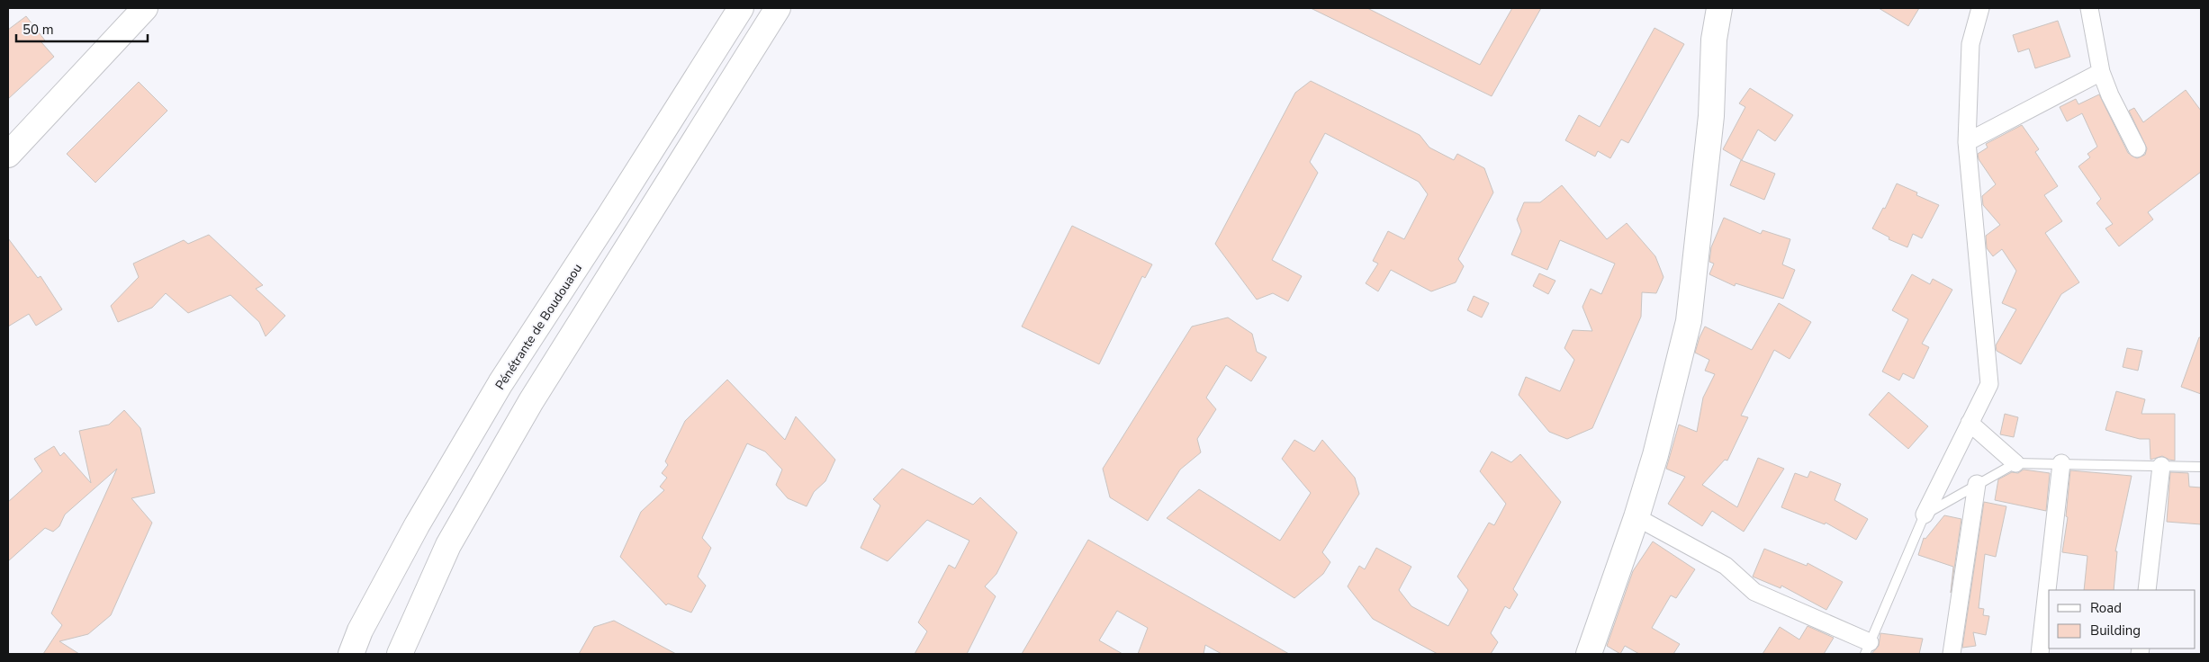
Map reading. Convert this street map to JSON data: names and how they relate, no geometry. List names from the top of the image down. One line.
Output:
{"streets":{"main road":["Pénétrante de Boudouaou"]},"legend":["Road","Building"],"scale_bar":"50 m"}
